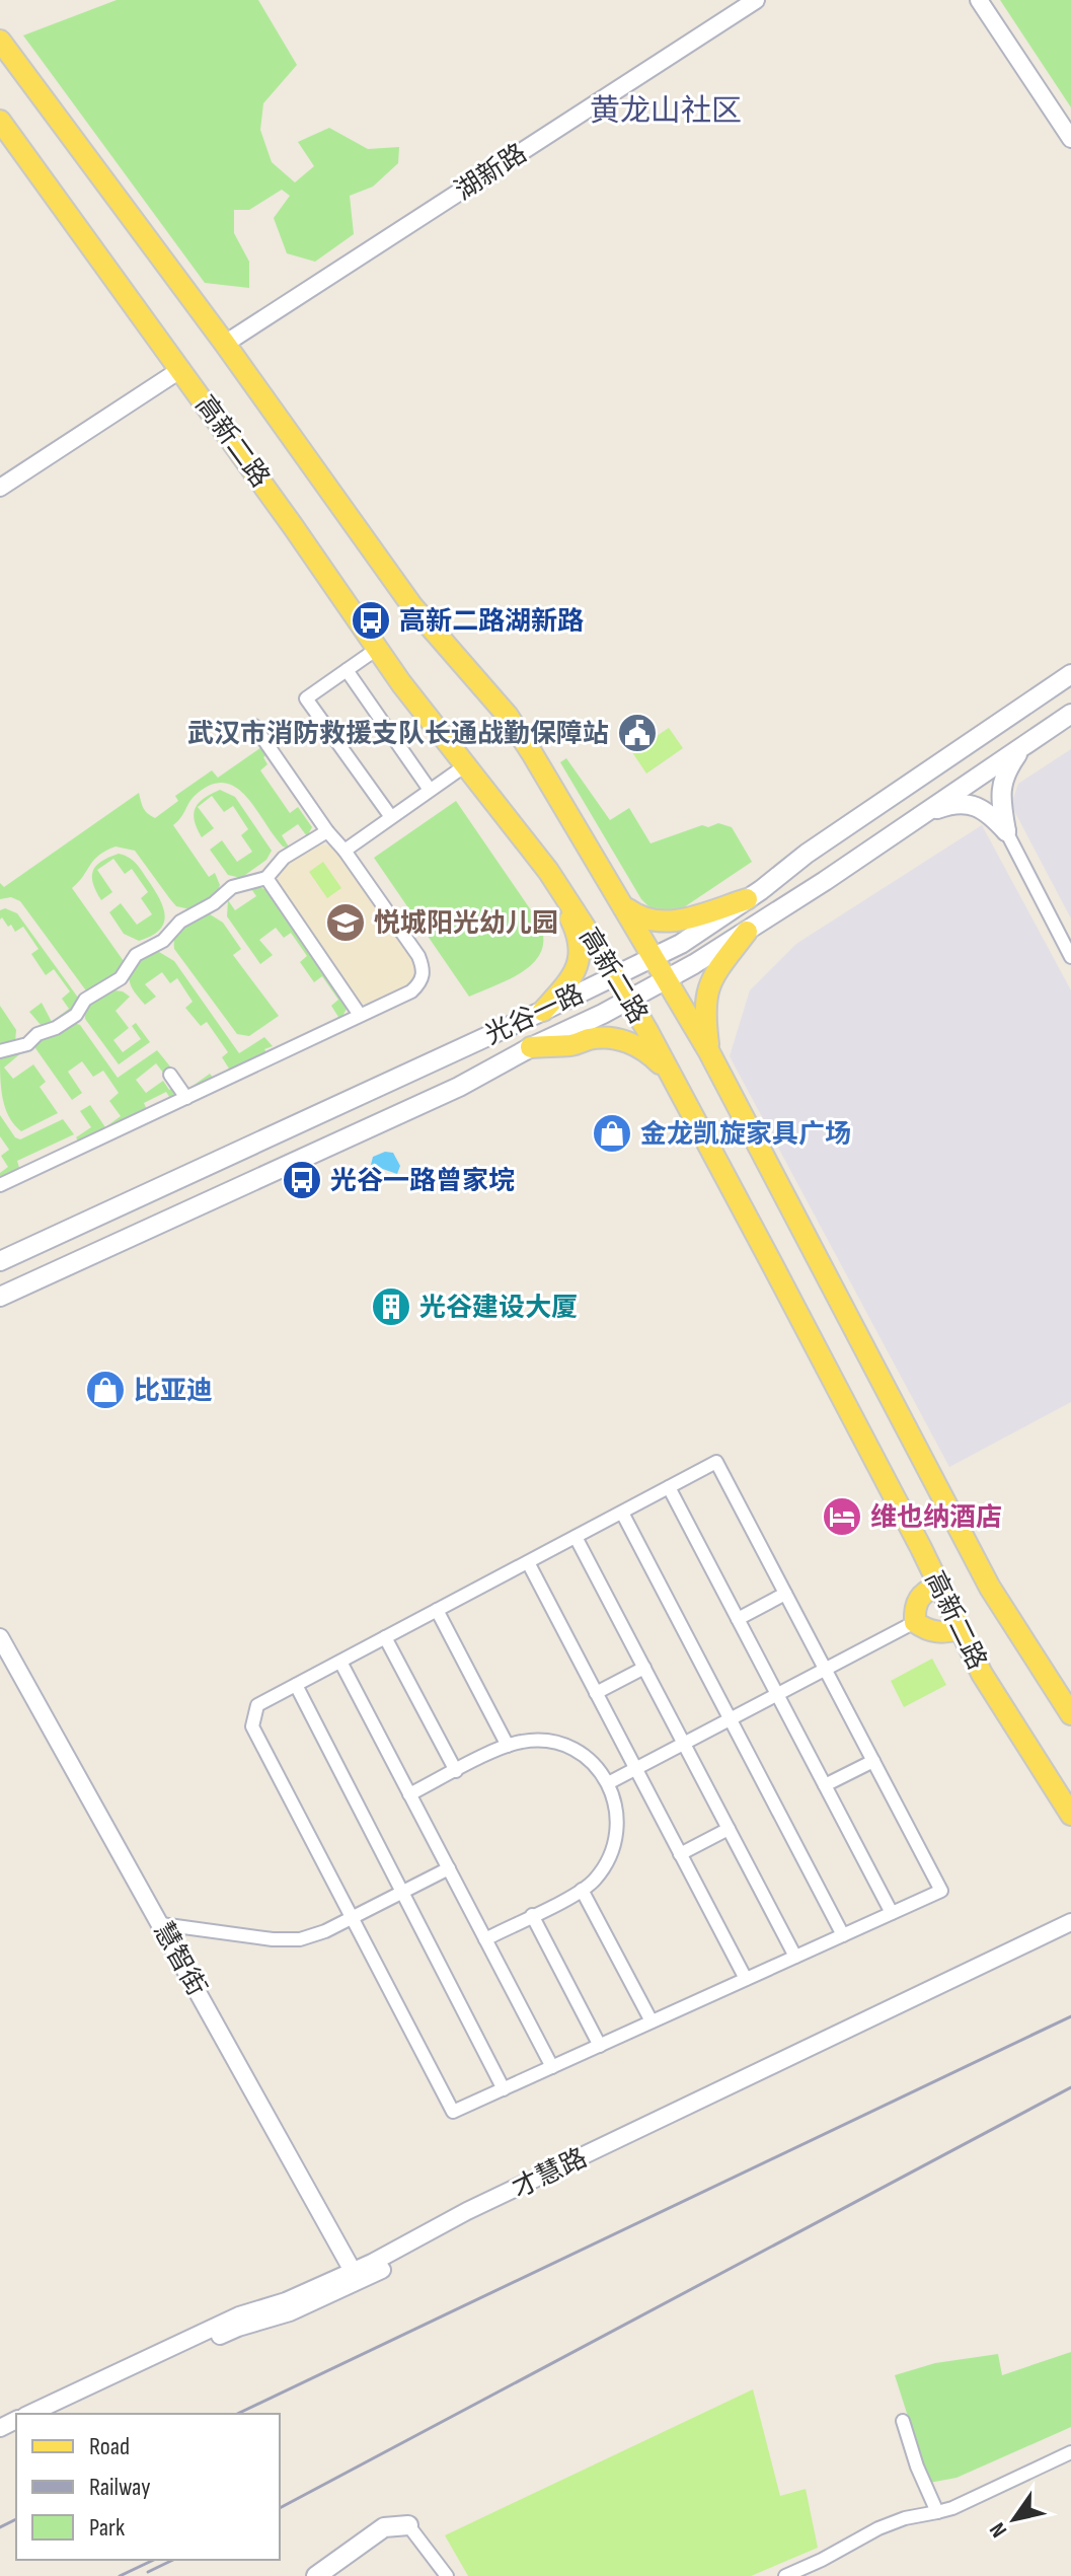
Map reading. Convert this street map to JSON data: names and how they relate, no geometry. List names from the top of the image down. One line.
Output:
{"streets":{"main road":["高新二路","光谷一路"],"street":["湖新路","慧智街","才慧路"]},"crossings":[["湖新路","高新二路"],["高新二路","光谷一路"],["慧智街","才慧路"]],"districts":["黄龙山社区"],"places":{"bus stop":["高新二路湖新路","光谷一路曾家垸"],"public building":["武汉市消防救援支队长通战勤保障站"],"school or university":["悦城阳光幼儿园"],"shop":["金龙凯旋家具广场","比亚迪"],"building":["光谷建设大厦"],"hotel":["维也纳酒店"]},"legend":["Road","Railway","Park"],"north":"bottom left"}
